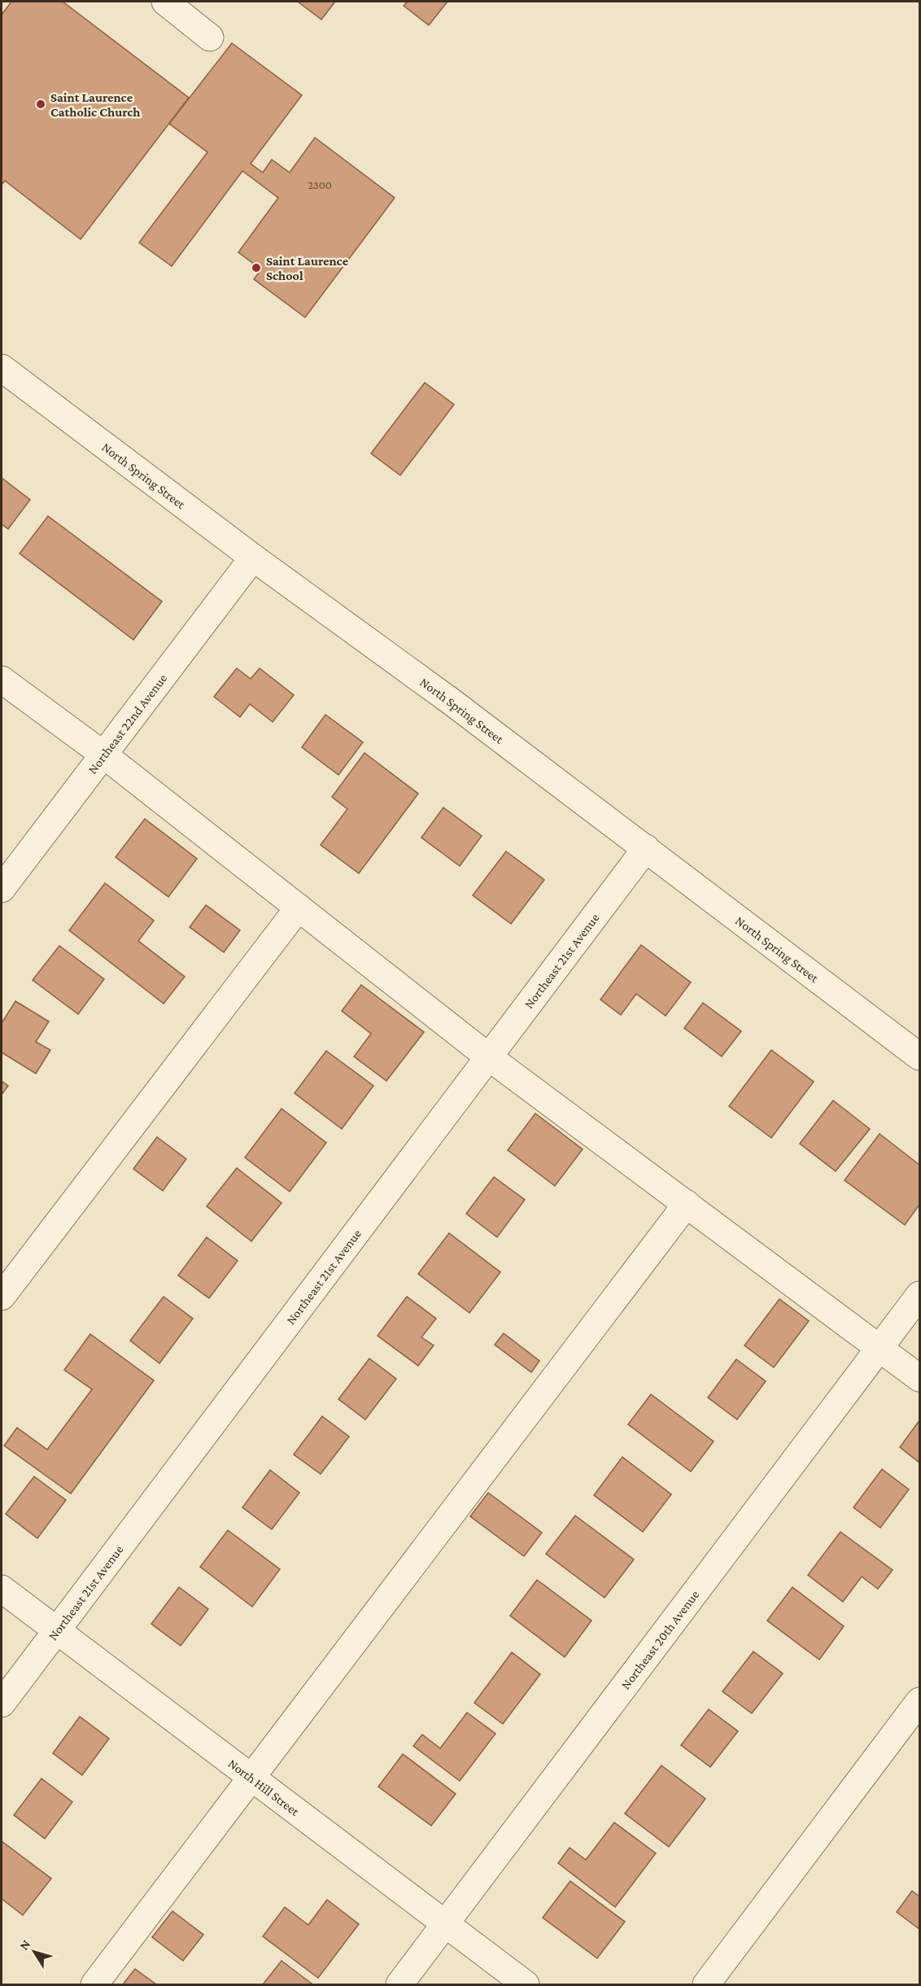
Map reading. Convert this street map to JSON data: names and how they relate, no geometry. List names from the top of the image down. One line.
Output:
{"streets":{"street":["North Spring Street","Northeast 22nd Avenue","Northeast 21st Avenue","Northeast 20th Avenue","North Hill Street"]},"crossings":[["North Spring Street","Northeast 22nd Avenue"],["North Spring Street","Northeast 21st Avenue"],["Northeast 21st Avenue","North Hill Street"],["Northeast 20th Avenue","North Hill Street"]],"places":["Saint Laurence Catholic Church","Saint Laurence School"],"house_numbers":["2300"],"north":"top left"}
